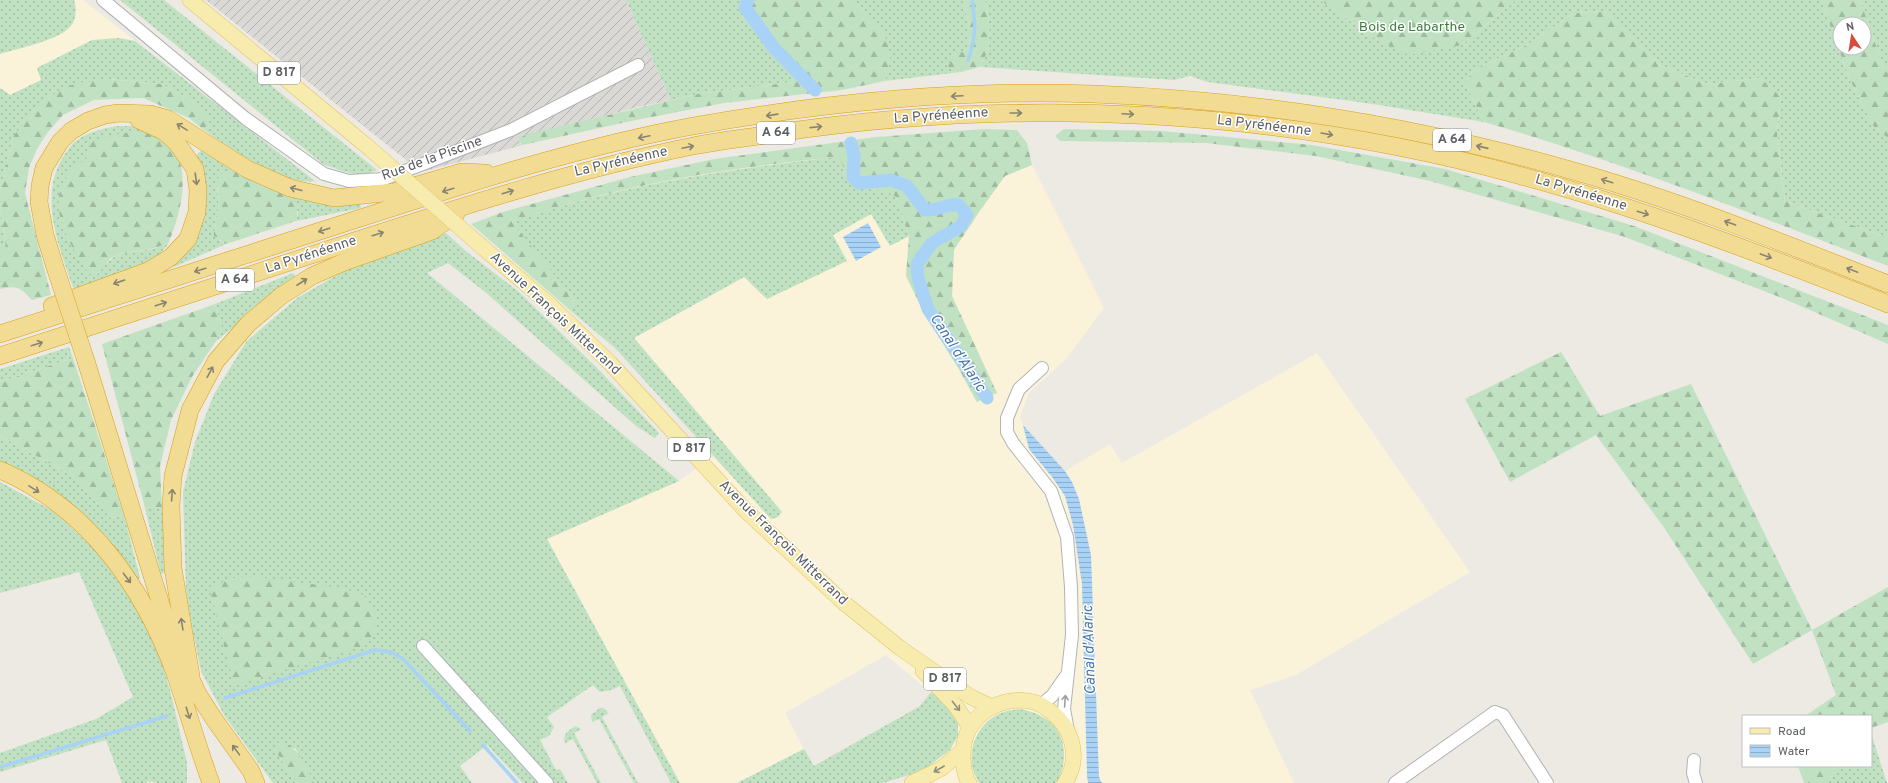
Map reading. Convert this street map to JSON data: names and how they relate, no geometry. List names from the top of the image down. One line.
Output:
{"streets":{"highway":["La Pyrénéenne","A 64"],"main road":["D 817","Avenue François Mitterrand"],"street":["Rue de la Piscine"]},"water":["Canal d'Alaric"],"parks":["Bois de Labarthe"],"legend":["Road","Water"],"north":"top"}
